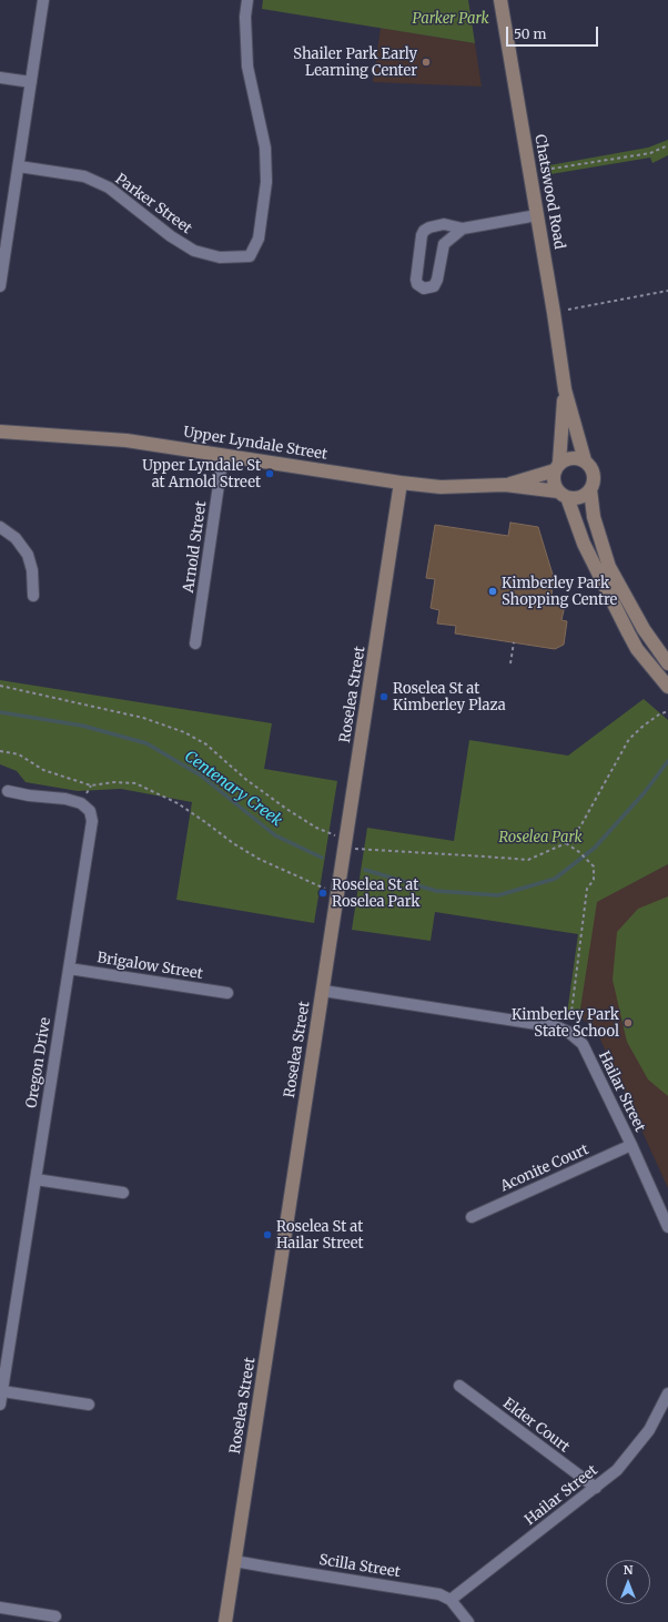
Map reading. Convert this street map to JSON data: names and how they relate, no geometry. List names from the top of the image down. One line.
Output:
{"streets":{"street":["Chatswood Road","Parker Street","Upper Lyndale Street","Arnold Street","Roselea Street","Brigalow Street","Oregon Drive","Hailar Street","Aconite Court","Elder Court","Scilla Street"]},"crossings":[["Chatswood Road","Upper Lyndale Street"],["Upper Lyndale Street","Arnold Street"],["Upper Lyndale Street","Roselea Street"],["Roselea Street","Hailar Street"],["Roselea Street","Scilla Street"],["Brigalow Street","Oregon Drive"],["Hailar Street","Aconite Court"],["Hailar Street","Elder Court"],["Hailar Street","Scilla Street"]],"water":["Centenary Creek"],"parks":["Parker Park","Roselea Park"],"places":["Shailer Park Early Learning Center","Upper Lyndale St at Arnold Street","Kimberley Park Shopping Centre","Roselea St at Kimberley Plaza","Roselea St at Roselea Park","Kimberley Park State School","Roselea St at Hailar Street"],"scale_bar":"50 m","north":"top"}
